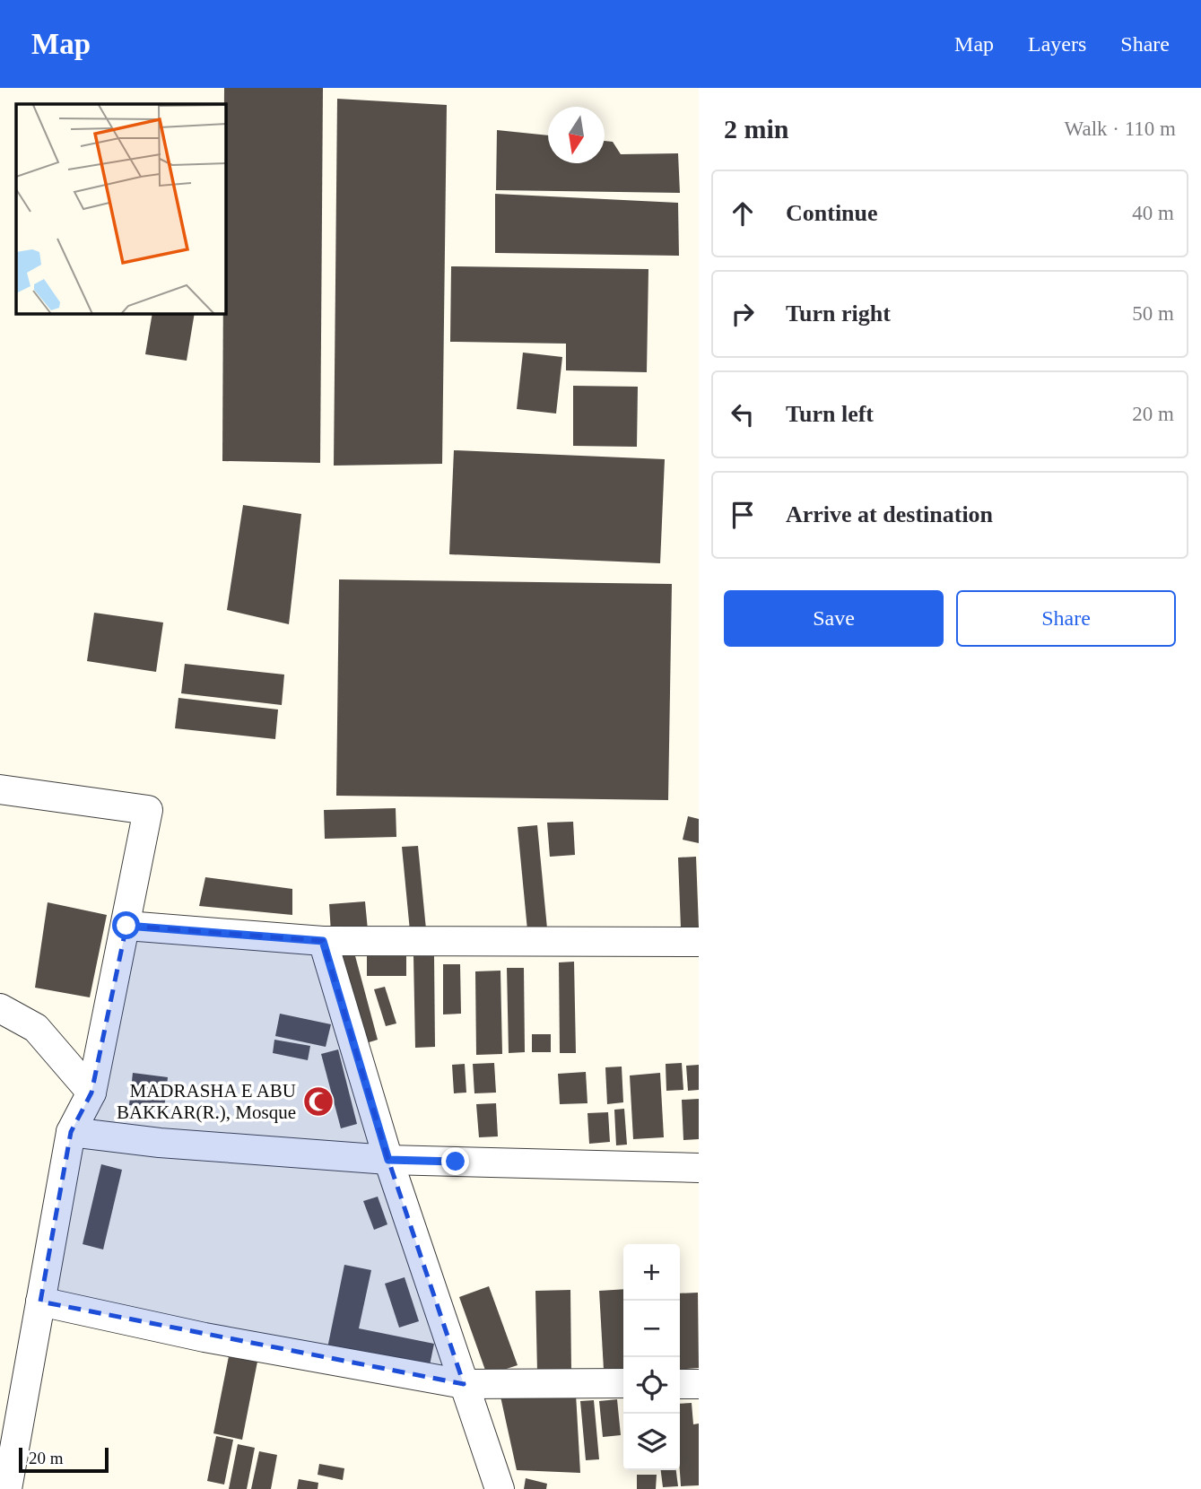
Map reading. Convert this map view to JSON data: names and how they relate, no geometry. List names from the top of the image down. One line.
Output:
{"places":{"mosque":["MADRASHA E ABU BAKKAR(R.), Mosque"]},"scale_bar":"20 m","north":"bottom","page":{"header":"Map","nav":["Map","Layers","Share"],"heading":["2 min","Walk · 110 m"],"list":[["Continue","40 m"],["Turn right","50 m"],["Turn left","20 m"],"Arrive at destination"],"buttons":["Save","Share"],"map_buttons":["+","−"],"scale":"20 m"}}
